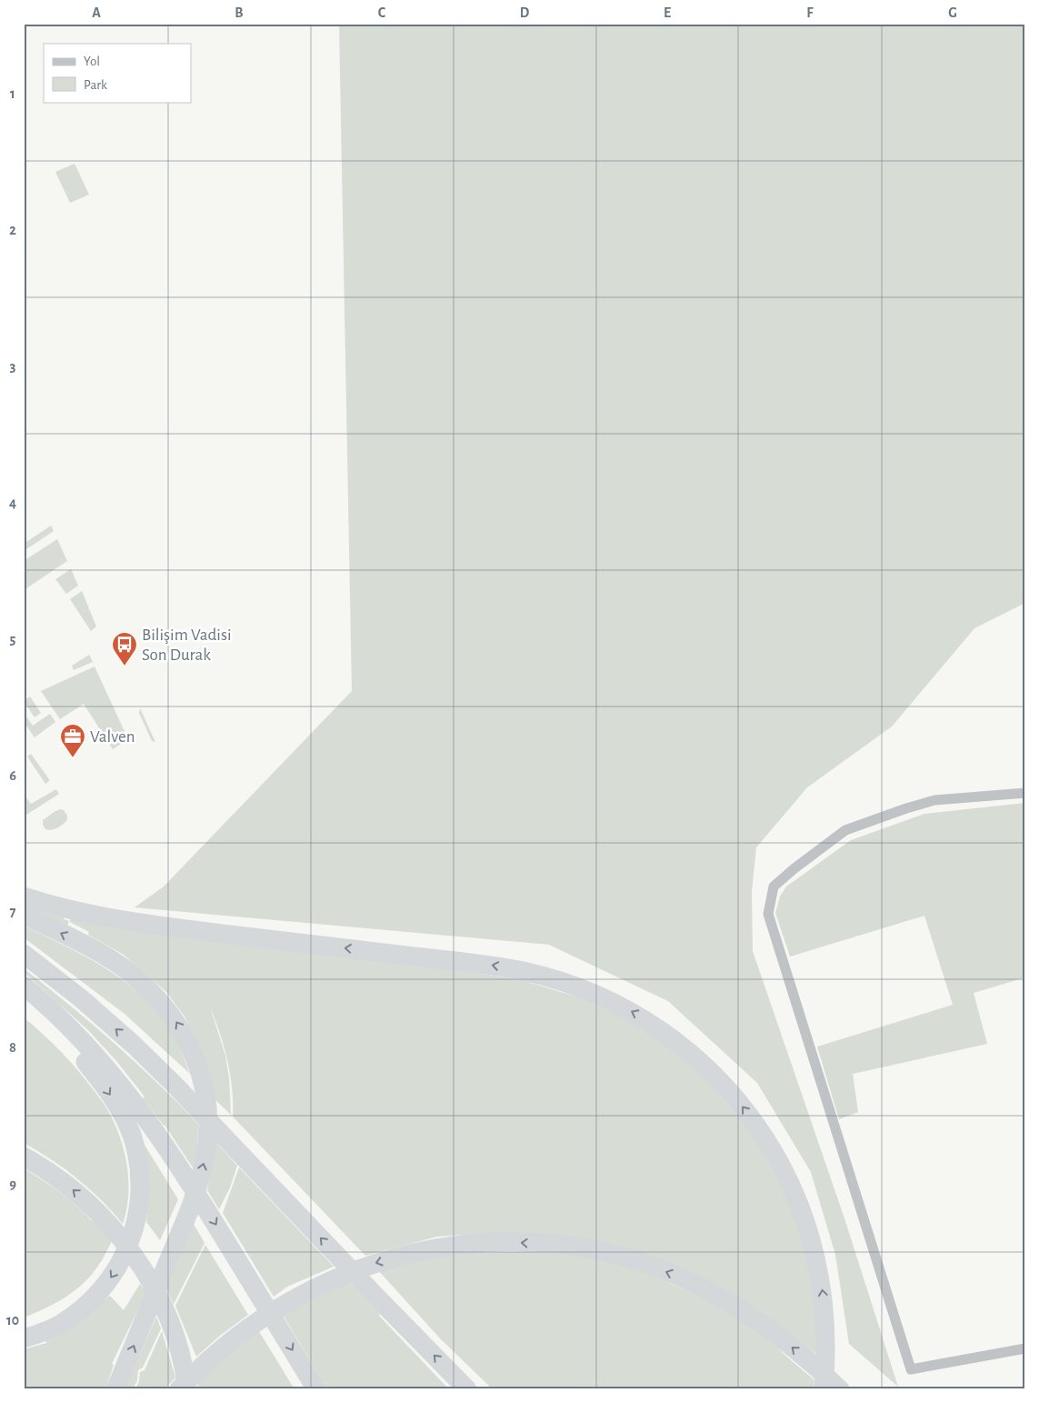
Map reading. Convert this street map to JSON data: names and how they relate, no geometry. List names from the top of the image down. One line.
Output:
{"places":{"bus stop":["Bilişim Vadisi Son Durak"],"office":["Valven"]},"legend":["Yol","Park"],"grid":{"columns":["A","B","C","D","E","F","G"],"rows":["1","2","3","4","5","6","7","8","9","10"]}}
